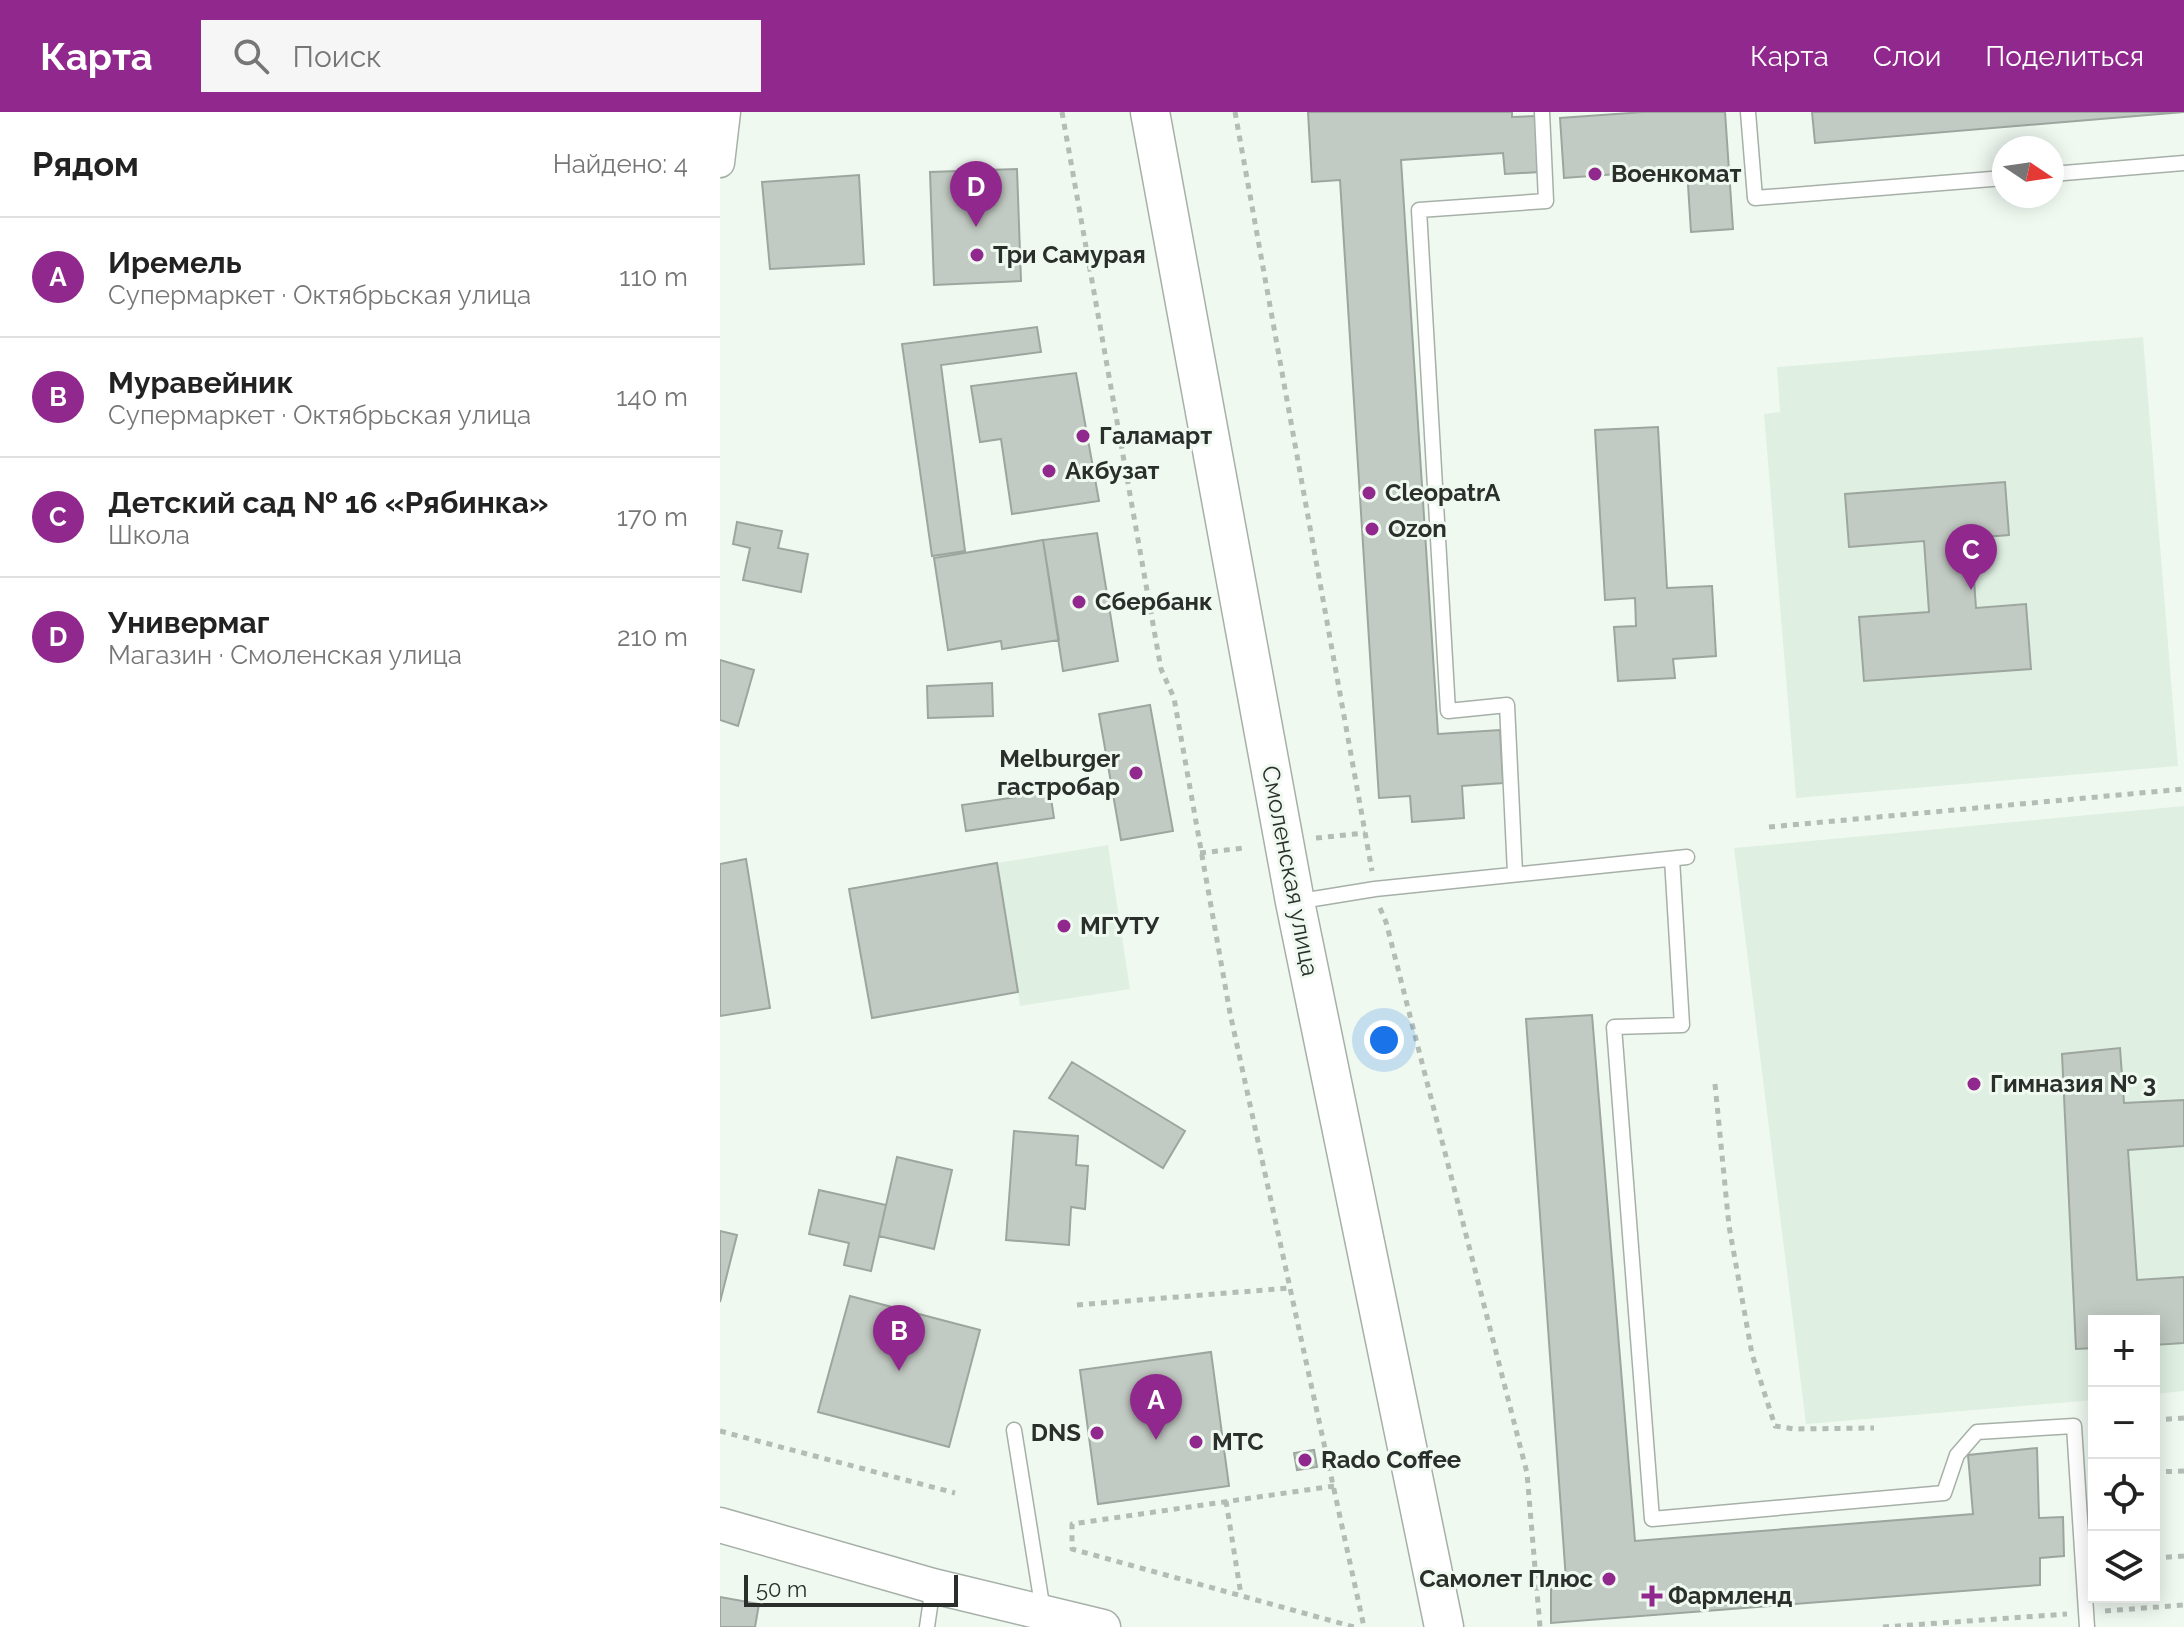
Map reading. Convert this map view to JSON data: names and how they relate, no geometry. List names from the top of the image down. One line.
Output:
{"streets":{"main road":["Смоленская улица"]},"places":{"other":["Военкомат","Три Самурая","Галамарт","Акбузат","CleopatrA","Ozon","Сбербанк","Melburger гастробар","МГУТУ","Гимназия № 3","DNS","МТС","Rado Coffee","Самолет Плюс"],"health":["Фармленд"]},"scale_bar":"50 m","north":"right","page":{"header":"Карта","search":"Поиск","nav":["Карта","Слои","Поделиться"],"heading":["Рядом","Найдено: 4"],"pins":["D","C","B","A"],"list":[{"mark":"A","name":"Иремель","note":"Супермаркет · Октябрьская улица","value":"110 m"},{"mark":"B","name":"Муравейник","note":"Супермаркет · Октябрьская улица","value":"140 m"},{"mark":"C","name":"Детский сад № 16 «Рябинка»","note":"Школа","value":"170 m"},{"mark":"D","name":"Универмаг","note":"Магазин · Смоленская улица","value":"210 m"}],"map_buttons":["+","−"],"scale":"50 m"}}
